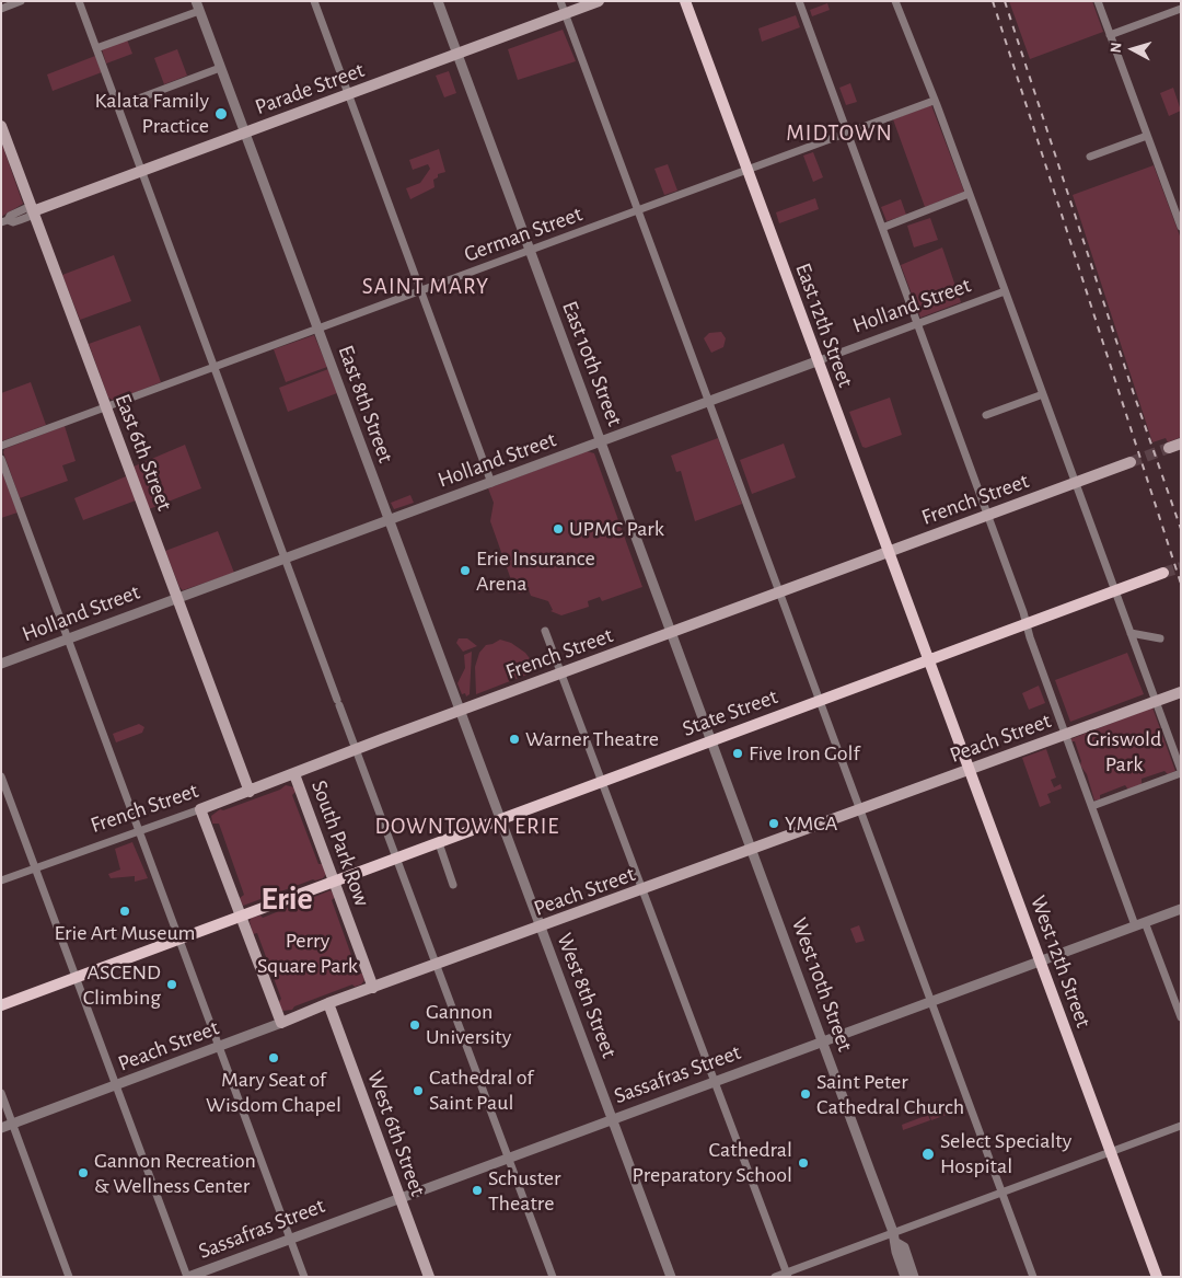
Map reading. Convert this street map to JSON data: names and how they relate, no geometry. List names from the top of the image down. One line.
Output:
{"streets":{"main road":["Parade Street","East 12th Street","East 6th Street","French Street","State Street","Peach Street","South Park Row","West 12th Street","West 6th Street"],"street":["German Street","Holland Street","East 10th Street","East 8th Street","West 10th Street","West 8th Street","Sassafras Street"]},"crossings":[["Parade Street","East 10th Street"],["Parade Street","East 8th Street"],["Parade Street","East 6th Street"],["German Street","East 12th Street"],["German Street","East 10th Street"],["German Street","East 8th Street"],["German Street","East 6th Street"],["Holland Street","East 12th Street"],["Holland Street","East 10th Street"],["Holland Street","East 8th Street"],["Holland Street","East 6th Street"],["East 12th Street","French Street"],["East 12th Street","State Street"],["East 12th Street","West 12th Street"],["East 10th Street","French Street"],["East 10th Street","State Street"],["East 10th Street","West 10th Street"],["East 8th Street","French Street"],["East 8th Street","State Street"],["East 8th Street","West 8th Street"],["East 6th Street","French Street"],["French Street","South Park Row"],["State Street","South Park Row"],["State Street","West 12th Street"],["State Street","West 10th Street"],["State Street","West 8th Street"],["Peach Street","South Park Row"],["Peach Street","West 12th Street"],["Peach Street","West 10th Street"],["Peach Street","West 8th Street"],["Peach Street","West 6th Street"],["West 12th Street","Sassafras Street"],["West 10th Street","Sassafras Street"],["West 8th Street","Sassafras Street"],["Sassafras Street","West 6th Street"]],"districts":["MIDTOWN","SAINT MARY","DOWNTOWN ERIE","Erie"],"parks":["Griswold Park","Perry Square Park"],"places":["Kalata Family Practice","UPMC Park","Erie Insurance Arena","Warner Theatre","Five Iron Golf","YMCA","Erie Art Museum","ASCEND Climbing","Gannon University","Mary Seat of Wisdom Chapel","Cathedral of Saint Paul","Saint Peter Cathedral Church","Select Specialty Hospital","Cathedral Preparatory School","Gannon Recreation & Wellness Center","Schuster Theatre"],"north":"left"}
